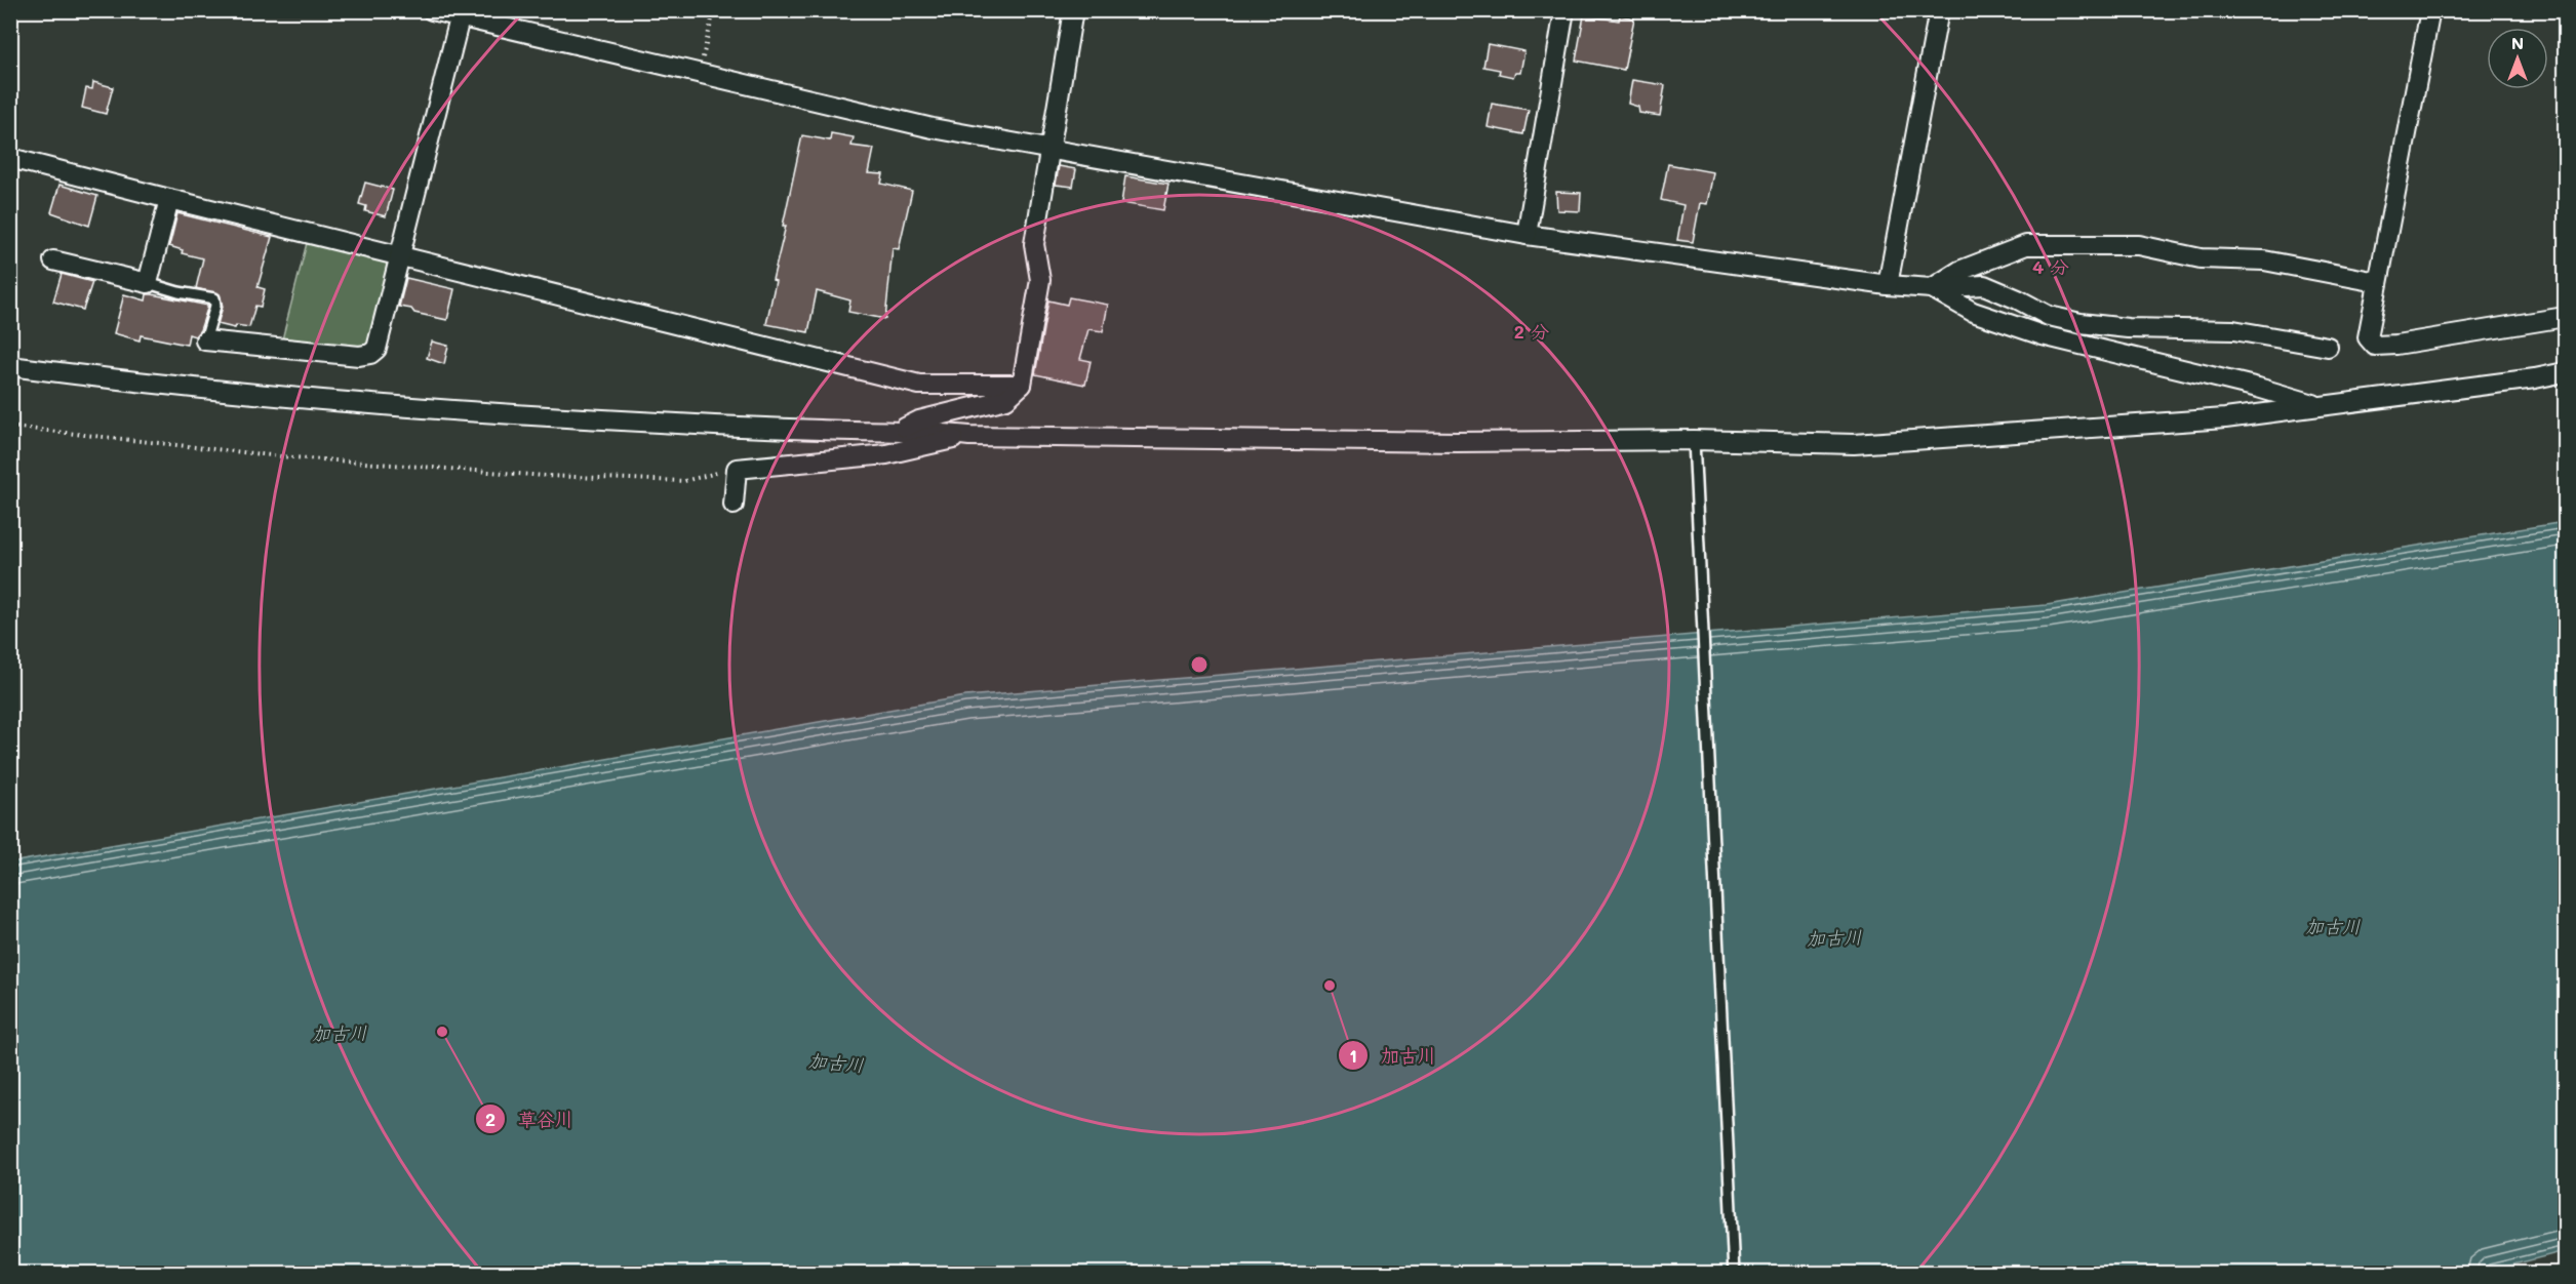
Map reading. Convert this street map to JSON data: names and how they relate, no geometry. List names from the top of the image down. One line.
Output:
{"water":["加古川"],"places":["加古川","草谷川"],"north":"top","rings":["4 分","2 分"]}
